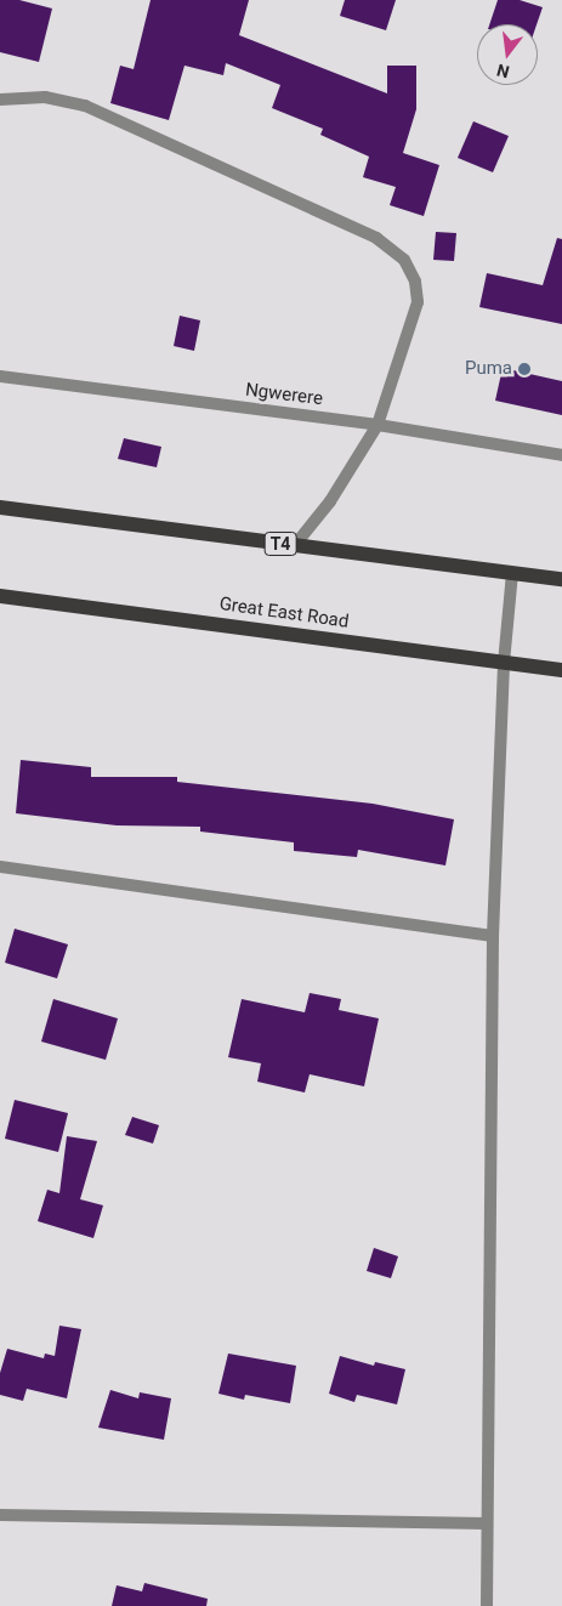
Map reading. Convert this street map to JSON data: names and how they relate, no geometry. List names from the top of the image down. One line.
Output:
{"streets":{"main road":["T4","Great East Road"],"street":["Ngwerere"]},"places":["Puma"],"north":"bottom"}
